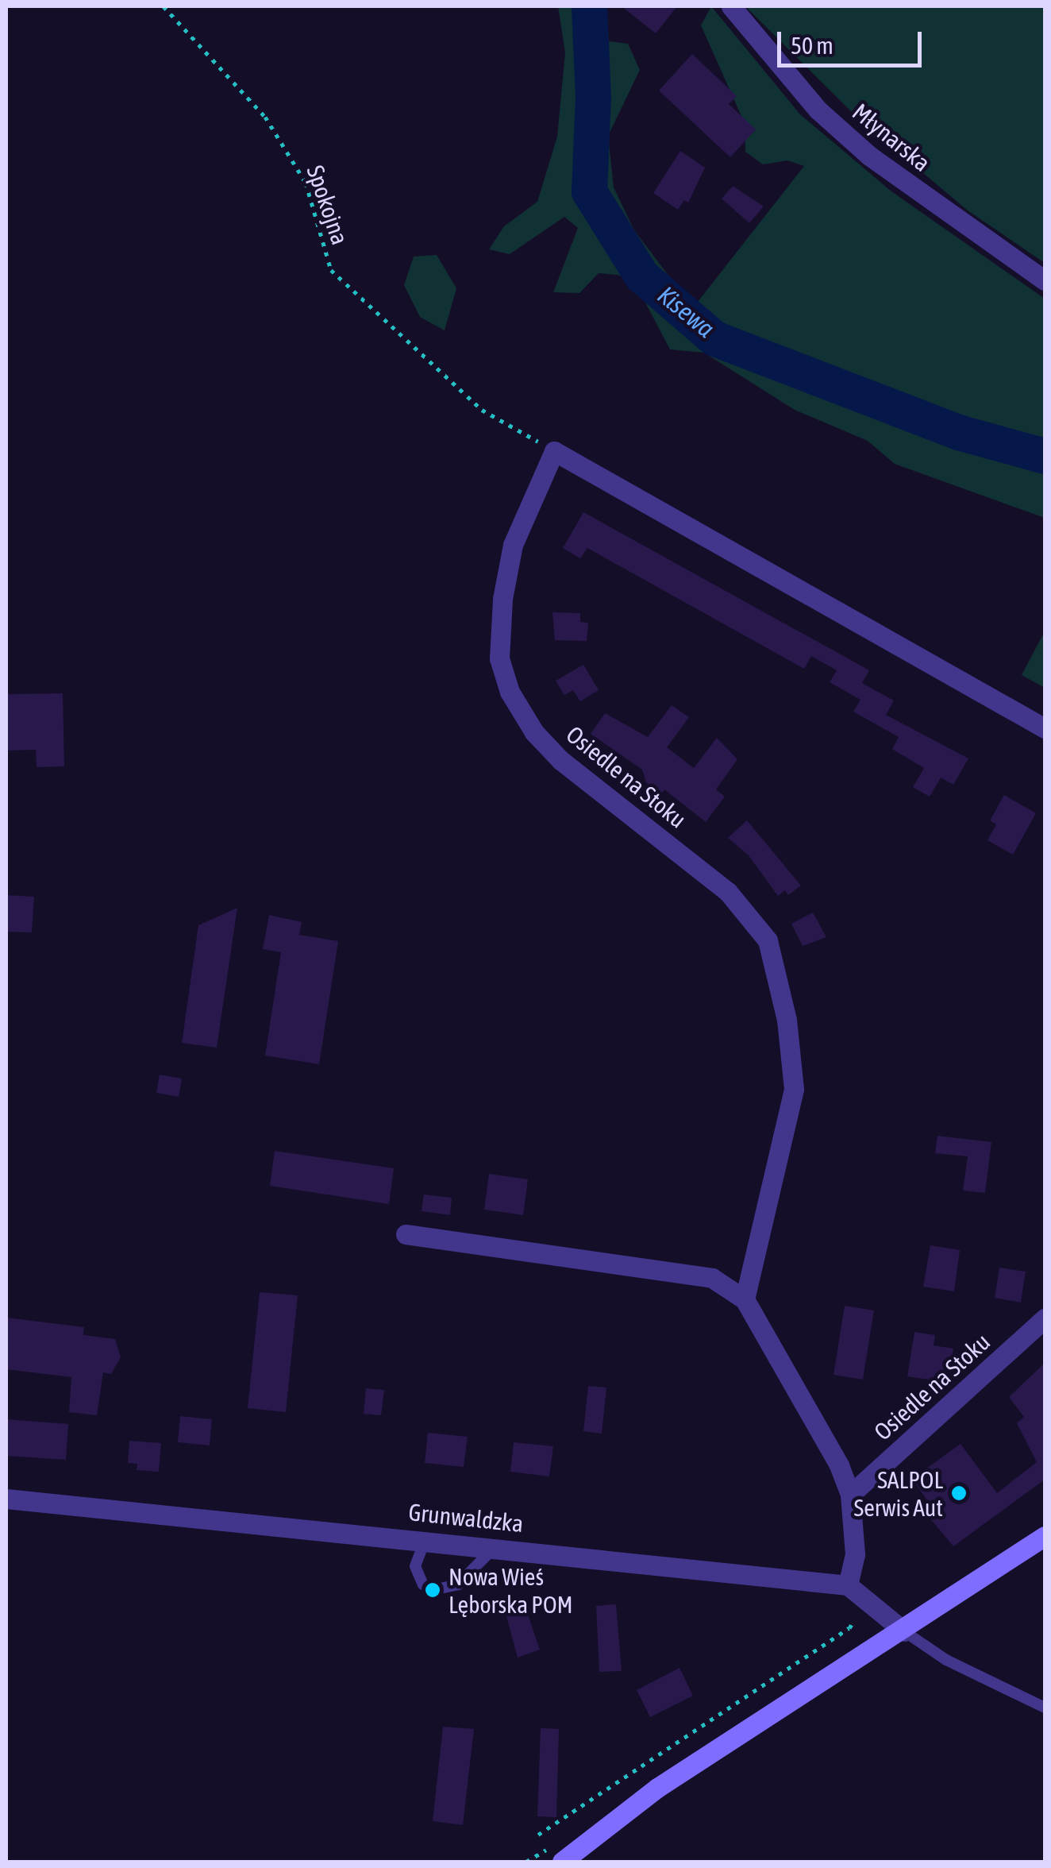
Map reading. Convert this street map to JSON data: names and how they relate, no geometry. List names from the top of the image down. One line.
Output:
{"streets":{"street":["Młynarska","Osiedle na Stoku","Grunwaldzka"],"path":["Spokojna"]},"crossings":[["Spokojna","Osiedle na Stoku"]],"water":["Kisewa"],"places":["SALPOL Serwis Aut","Nowa Wieś Lęborska POM"],"scale_bar":"50 m"}
